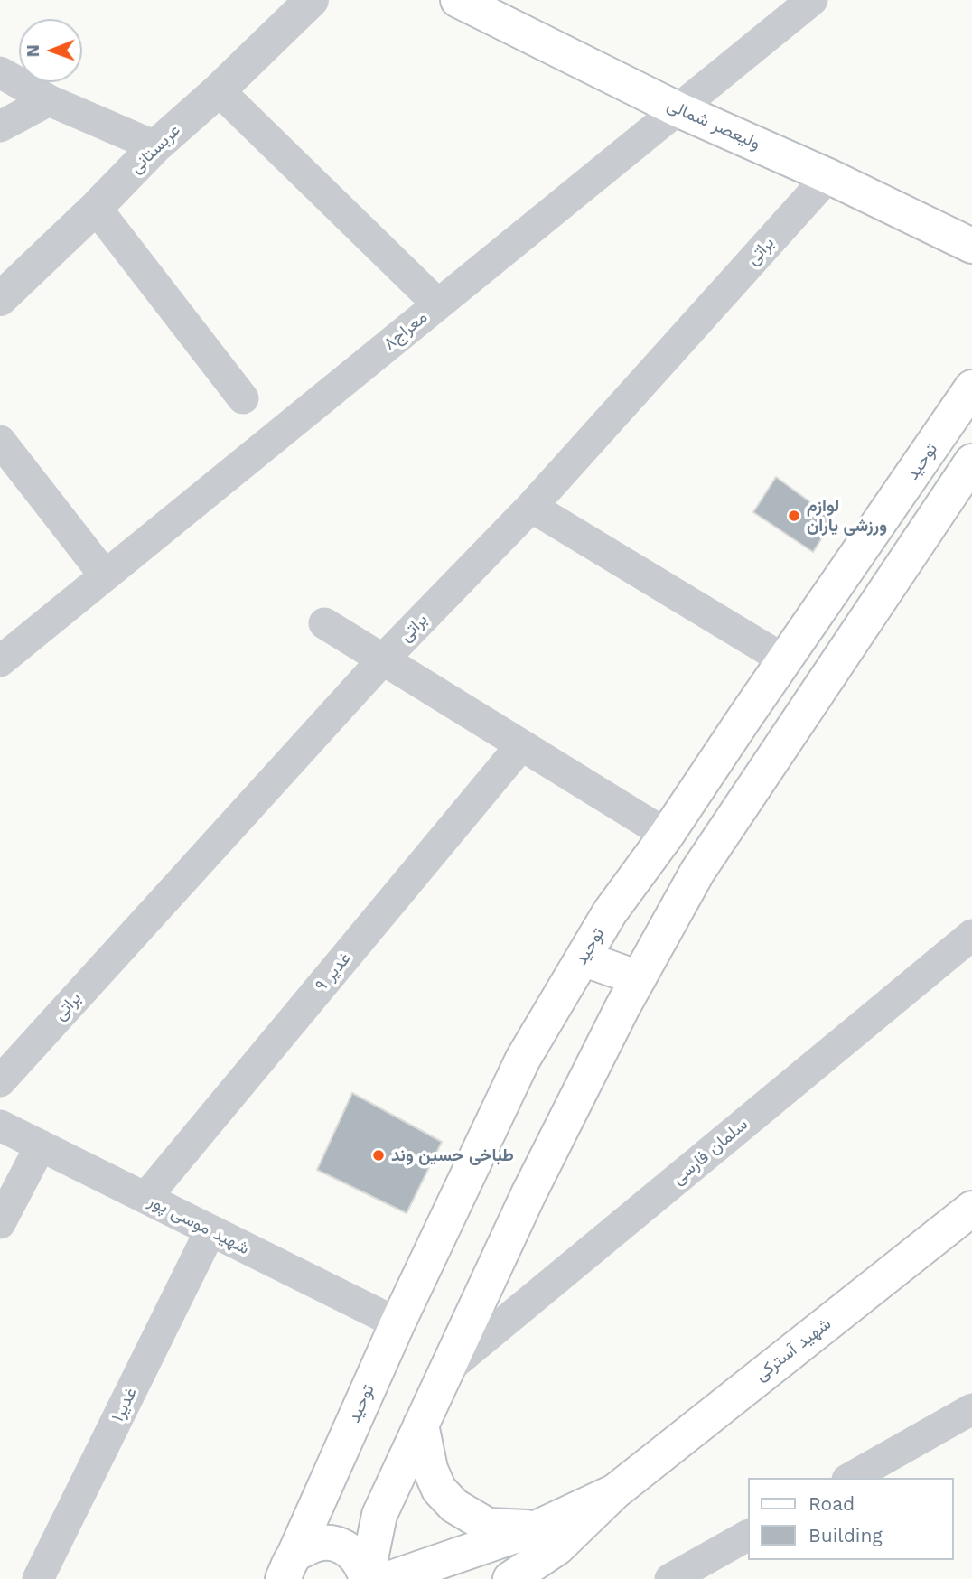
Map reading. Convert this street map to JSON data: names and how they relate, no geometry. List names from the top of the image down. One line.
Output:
{"streets":{"main road":["ولیعصر شمالی","توحید","شهید آسترکی"],"street":["عربستانی","براتی","معراج۸","غدیر ۹","سلمان فارسی","شهید موسی پور","غدیر۱"]},"crossings":[["ولیعصر شمالی","براتی"],["ولیعصر شمالی","معراج۸"],["توحید","شهید موسی پور"],["غدیر ۹","شهید موسی پور"],["شهید موسی پور","غدیر۱"]],"places":["لوازم ورزشی یاران","طباخی حسین وند"],"legend":["Road","Building"],"north":"left"}
